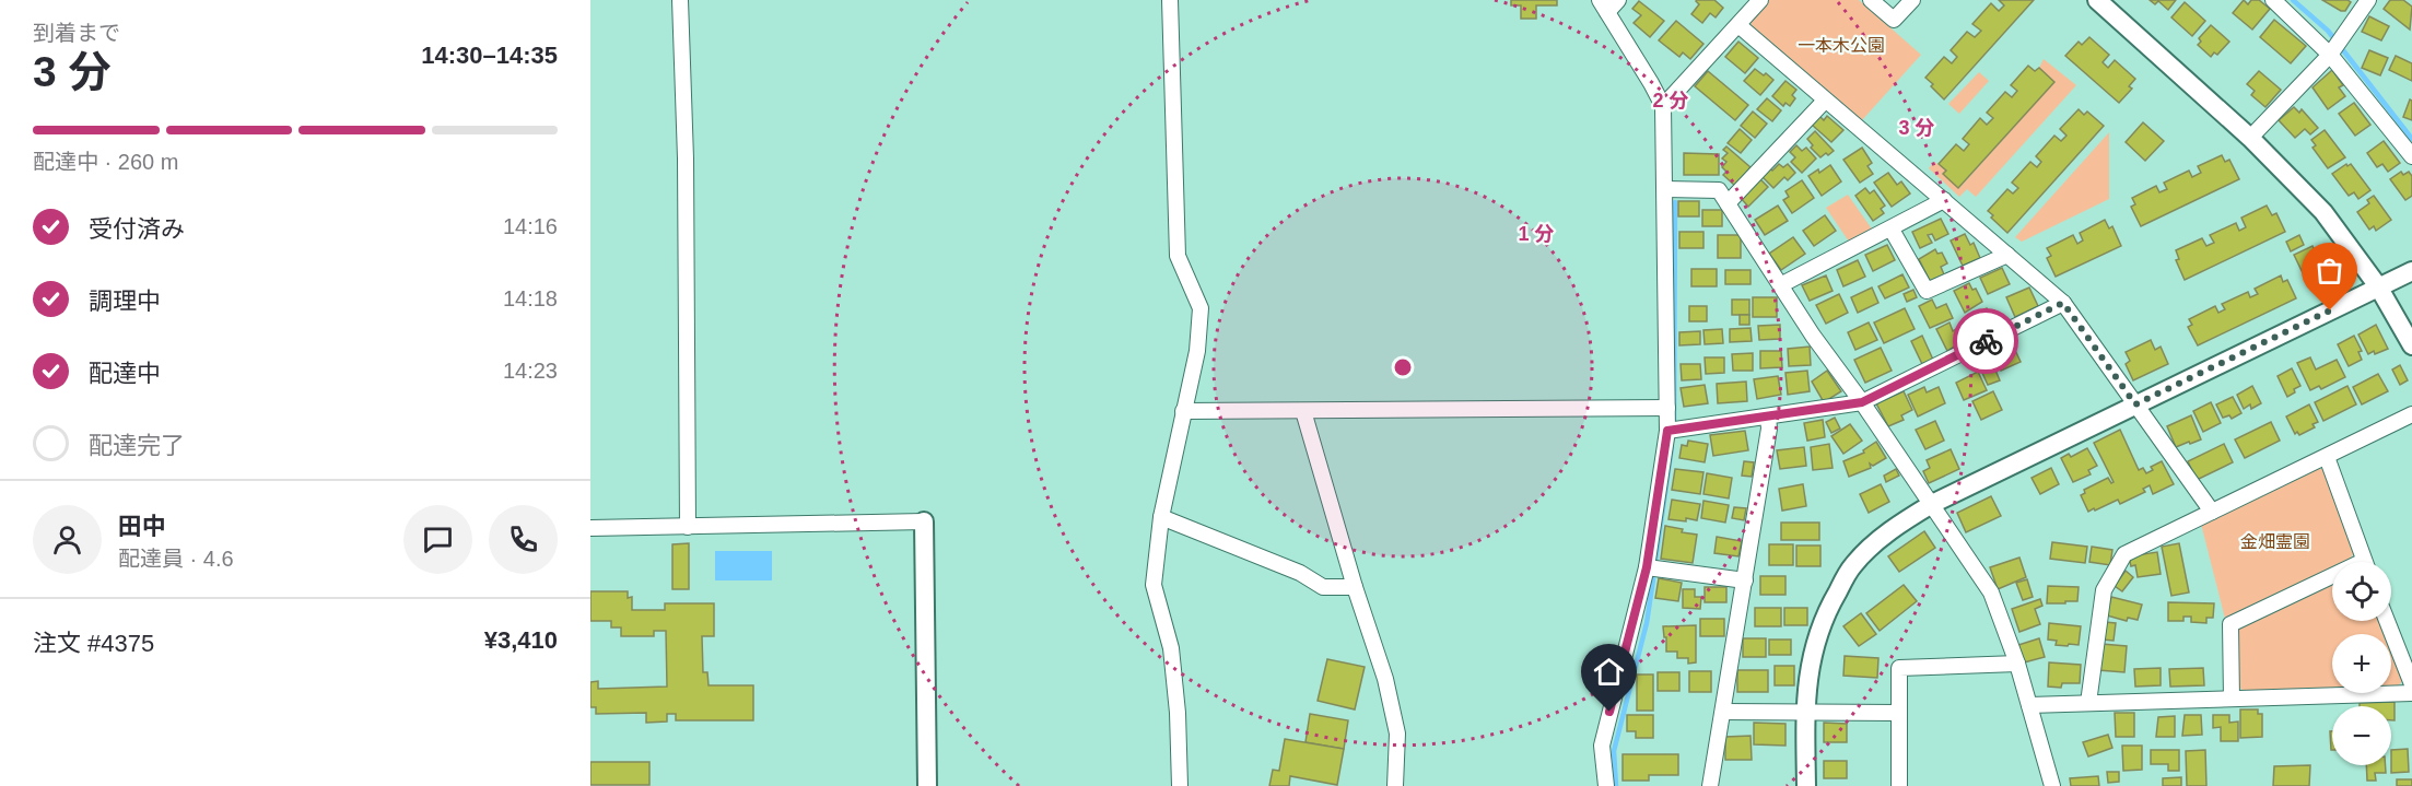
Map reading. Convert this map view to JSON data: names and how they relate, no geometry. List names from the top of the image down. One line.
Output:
{"parks":["一本木公園","金畑霊園"],"page":{"heading":["3 分","到着まで","14:30–14:35"],"panel":["田中","配達員 · 4.6","注文 #4375","¥3,410"],"bar":"配達中 · 260 m","list":[["受付済み","14:16"],["調理中","14:18"],["配達中","14:23"],"配達完了"],"map_buttons":["+","−"]},"rings":["2 分","3 分","1 分"]}
